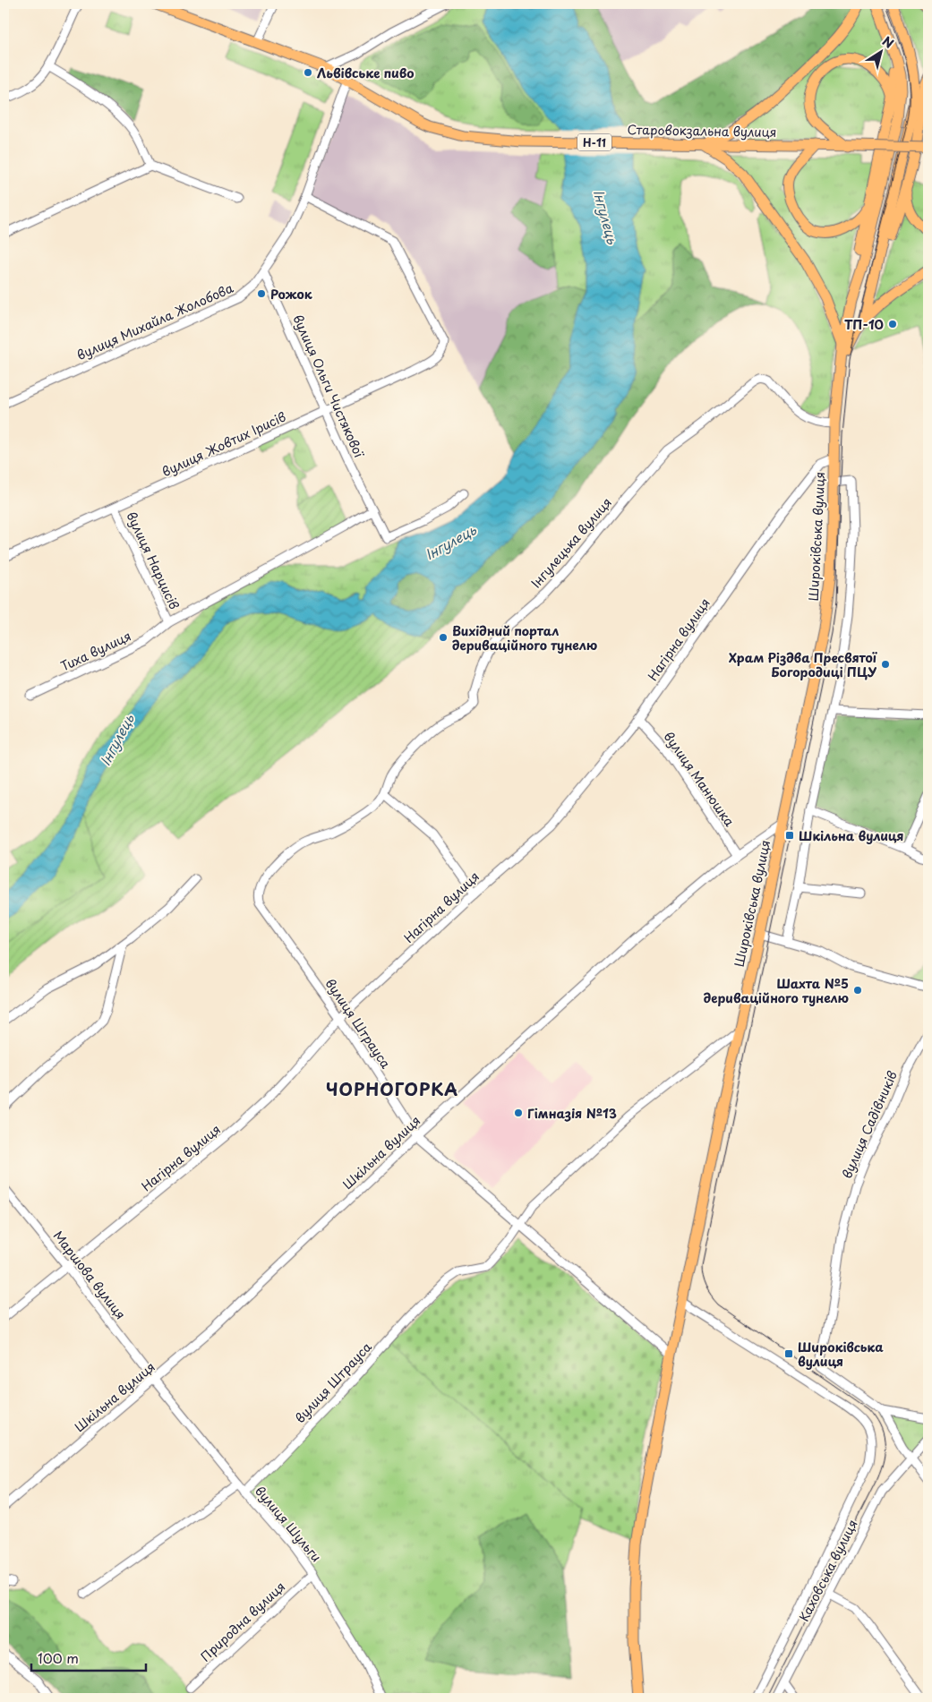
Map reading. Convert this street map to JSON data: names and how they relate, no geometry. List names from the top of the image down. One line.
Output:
{"streets":{"main road":["Старовокзальна вулиця","Н-11","Широківська вулиця"],"street":["вулиця Михайла Жолобова","вулиця Ольги Чистякової","вулиця Жовтих Ірисів","Інгулецька вулиця","вулиця Нарцисів","Нагірна вулиця","Тиха вулиця","вулиця Манюшка","вулиця Штрауса","вулиця Садівників","Шкільна вулиця","Маршова вулиця","вулиця Шульги","Каховська вулиця","Природна вулиця"]},"crossings":[["Старовокзальна вулиця","вулиця Михайла Жолобова"],["вулиця Михайла Жолобова","вулиця Ольги Чистякової"],["вулиця Михайла Жолобова","вулиця Жовтих Ірисів"],["вулиця Ольги Чистякової","вулиця Жовтих Ірисів"],["вулиця Жовтих Ірисів","вулиця Нарцисів"],["Широківська вулиця","Інгулецька вулиця"],["Широківська вулиця","Нагірна вулиця"],["Широківська вулиця","вулиця Штрауса"],["Широківська вулиця","Шкільна вулиця"],["Інгулецька вулиця","вулиця Штрауса"],["вулиця Нарцисів","Тиха вулиця"],["Нагірна вулиця","вулиця Манюшка"],["Нагірна вулиця","вулиця Штрауса"],["Нагірна вулиця","Маршова вулиця"],["вулиця Манюшка","Шкільна вулиця"],["вулиця Штрауса","Шкільна вулиця"],["вулиця Штрауса","вулиця Шульги"],["Шкільна вулиця","Маршова вулиця"],["Шкільна вулиця","вулиця Шульги"],["Маршова вулиця","вулиця Шульги"],["вулиця Шульги","Природна вулиця"]],"districts":["ЧОРНОГОРКА"],"water":["Інгулець"],"places":{"other":["Львівське пиво","Рожок","ТП-10","Вихідний портал дериваційного тунелю","Храм Різдва Пресвятої Богородиці ПЦУ","Шахта №5 дериваційного тунелю","Гімназія №13"],"transit":["Шкільна вулиця","Широківська вулиця"]},"scale_bar":"100 m","north":"top right"}
